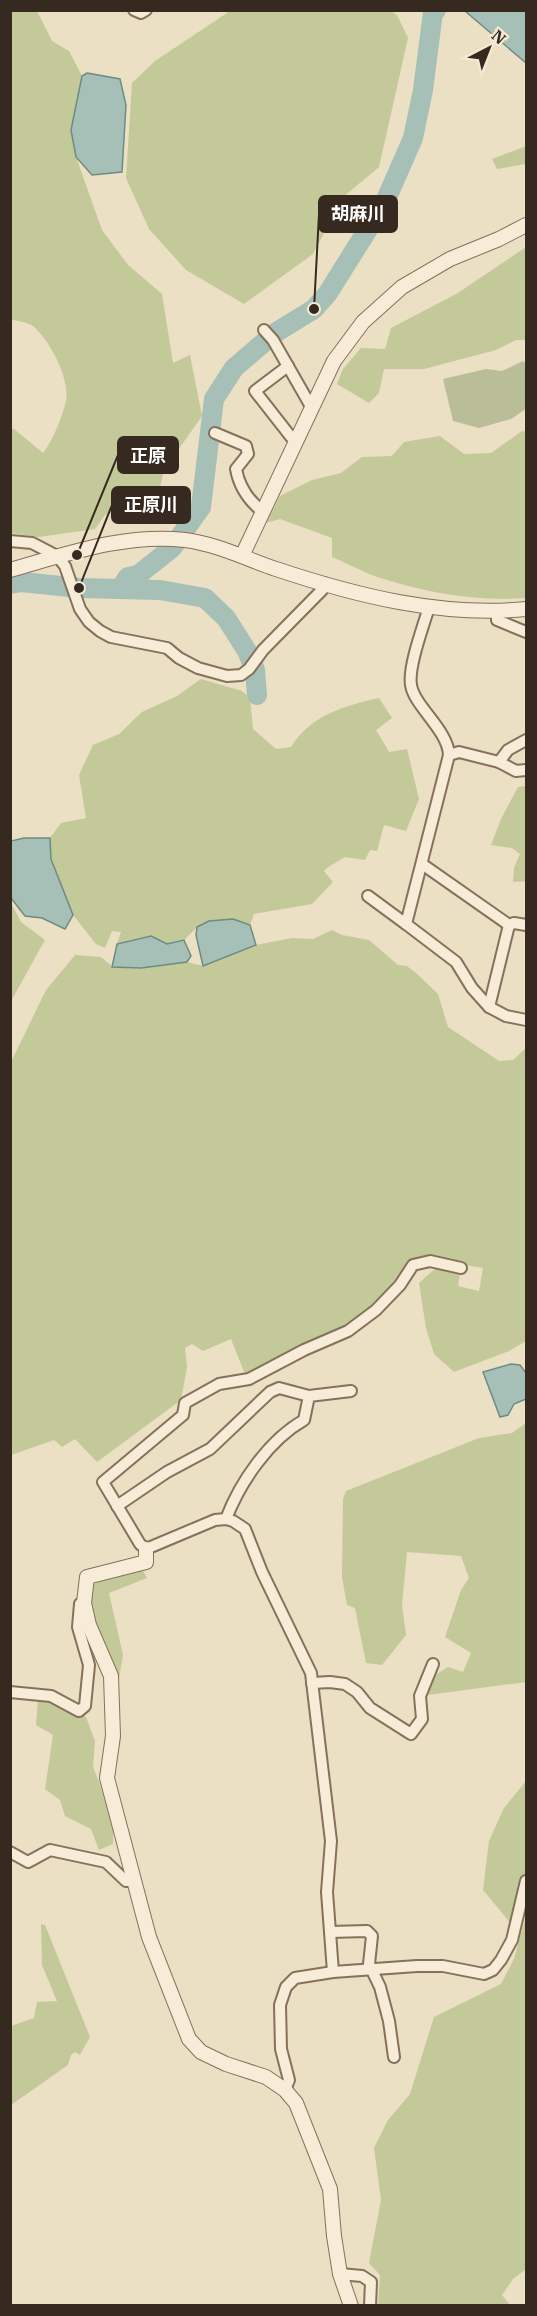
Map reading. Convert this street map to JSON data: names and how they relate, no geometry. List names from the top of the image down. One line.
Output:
{"places":["胡麻川","正原","正原川"],"north":"top right"}
